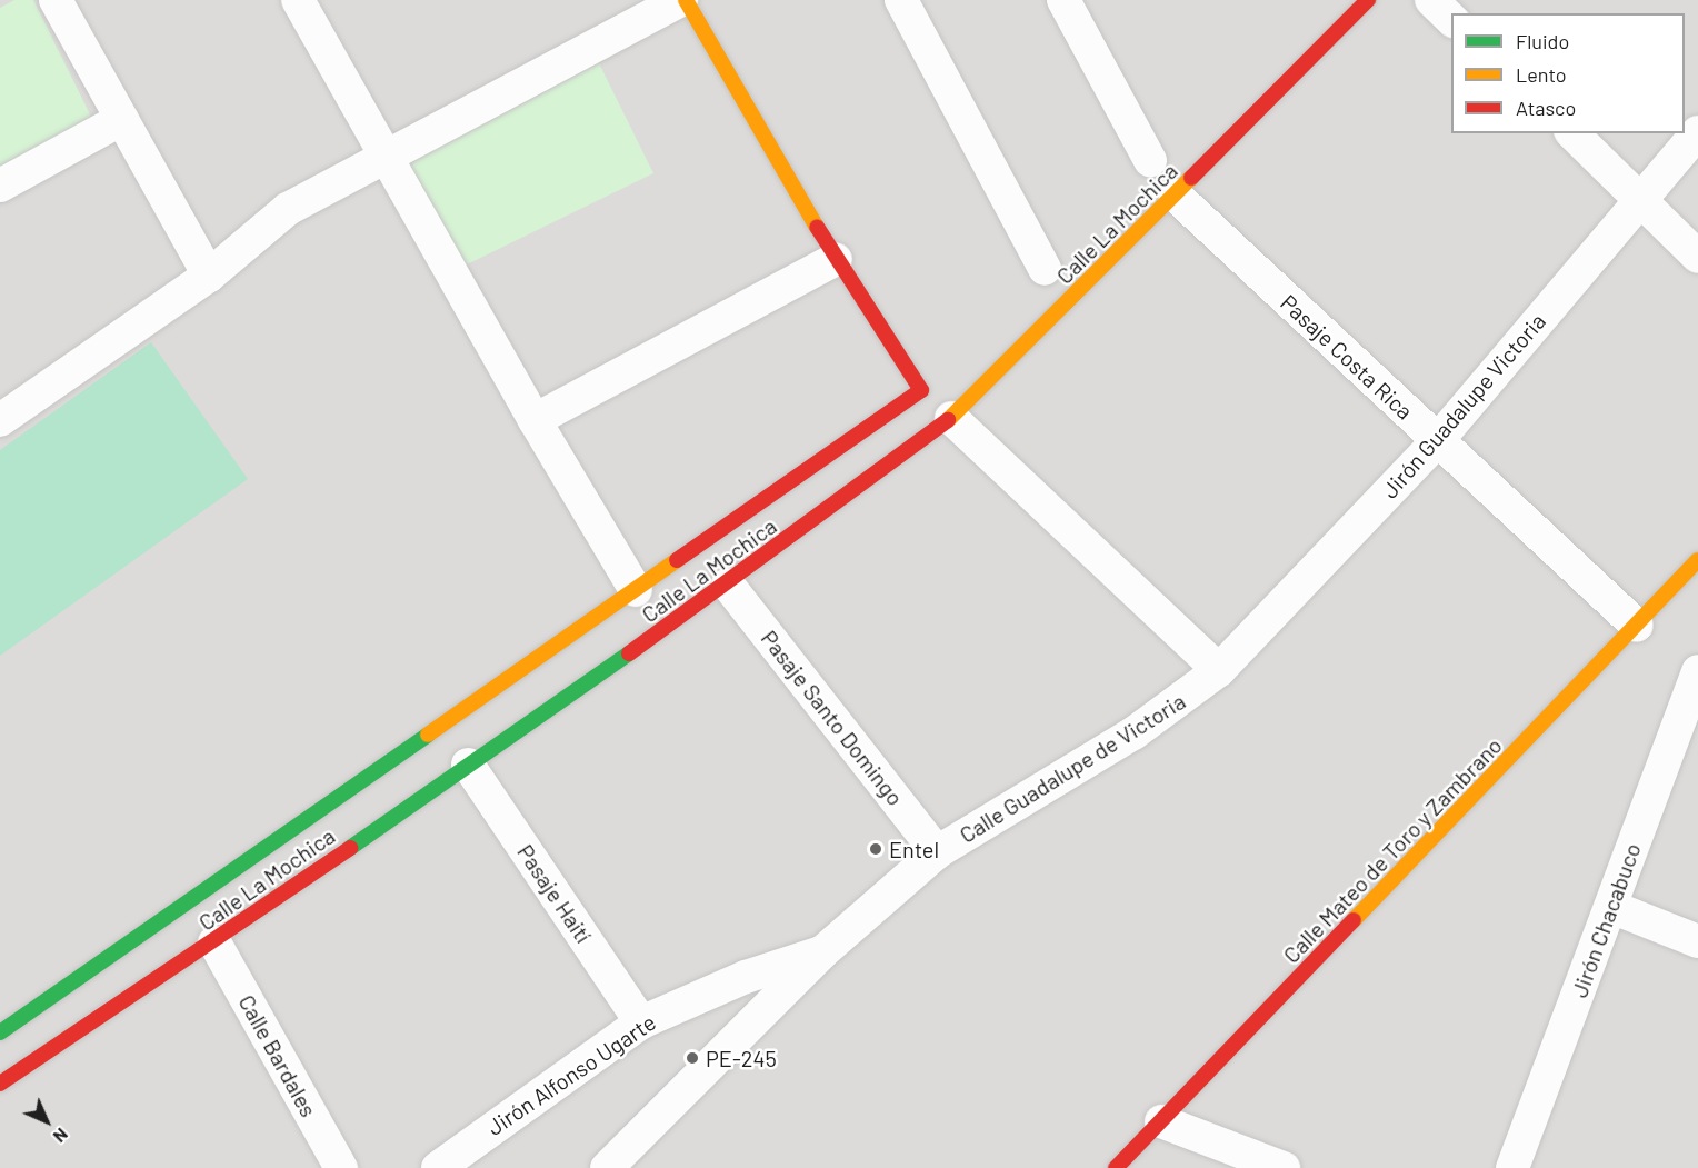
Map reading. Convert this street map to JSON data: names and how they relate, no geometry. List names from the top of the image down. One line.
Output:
{"streets":{"street":["Calle La Mochica","Pasaje Costa Rica","Jirón Guadalupe Victoria","Pasaje Santo Domingo","Calle Guadalupe de Victoria","Calle Mateo de Toro y Zambrano","Pasaje Haití","Jirón Chacabuco","Calle Bardales","Jirón Alfonso Ugarte"]},"crossings":[["Calle La Mochica","Pasaje Costa Rica"],["Calle La Mochica","Pasaje Santo Domingo"],["Calle La Mochica","Pasaje Haití"],["Calle La Mochica","Calle Bardales"],["Pasaje Costa Rica","Jirón Guadalupe Victoria"],["Pasaje Costa Rica","Calle Mateo de Toro y Zambrano"],["Jirón Guadalupe Victoria","Calle Guadalupe de Victoria"],["Pasaje Santo Domingo","Calle Guadalupe de Victoria"],["Calle Guadalupe de Victoria","Jirón Alfonso Ugarte"],["Pasaje Haití","Jirón Alfonso Ugarte"]],"places":["Entel","PE-245"],"legend":["Fluido","Lento","Atasco"],"north":"bottom right"}
